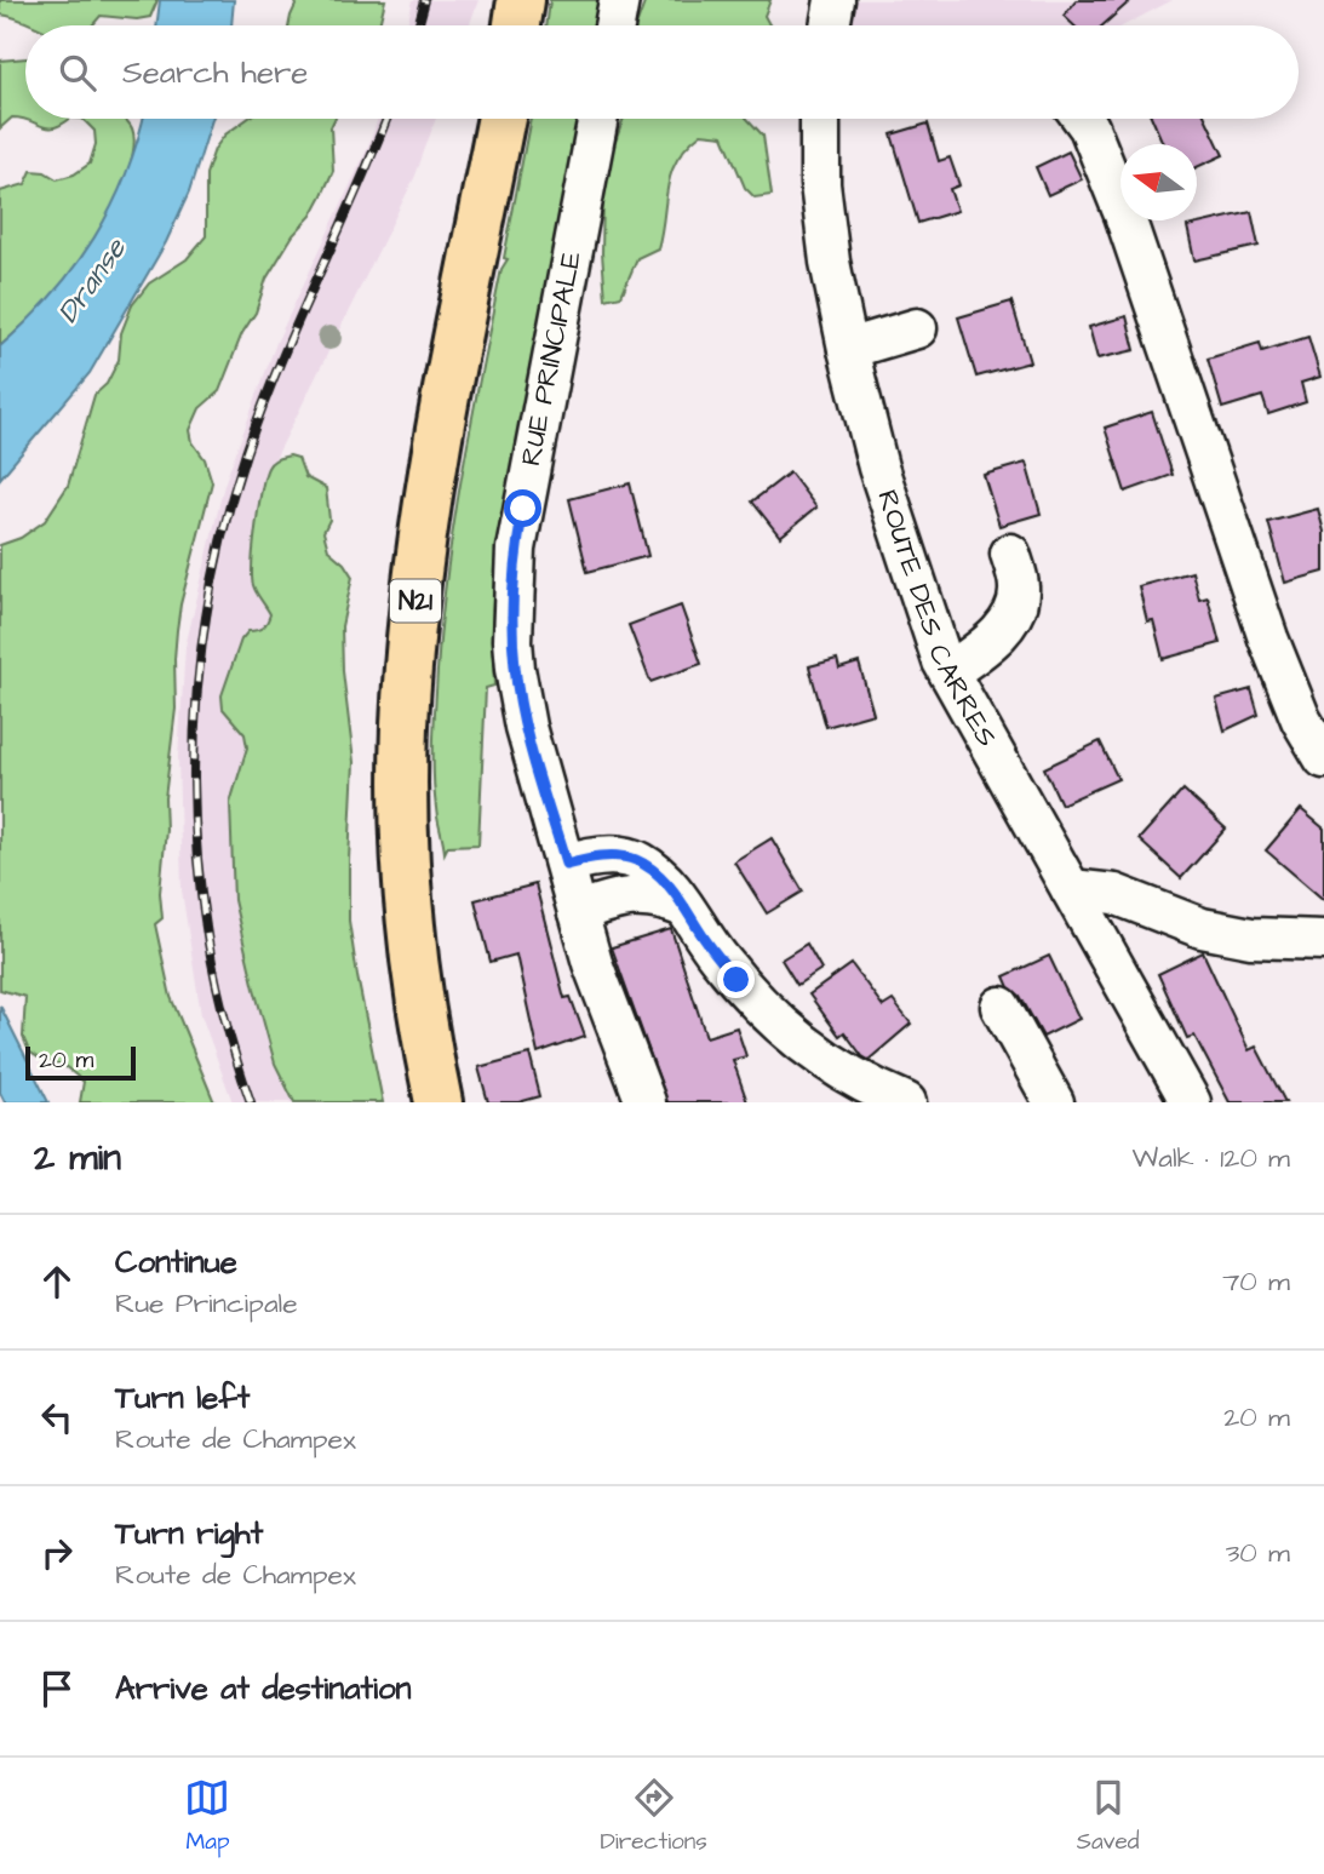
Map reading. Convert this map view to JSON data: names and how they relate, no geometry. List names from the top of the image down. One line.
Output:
{"streets":{"main road":["N21"],"street":["RUE PRINCIPALE","ROUTE DES CARRES"]},"water":["Dranse"],"scale_bar":"20 m","north":"left","page":{"search":"Search here","scale":"20 m","heading":["2 min","Walk · 120 m"],"list":[["Continue","Rue Principale","70 m"],["Turn left","Route de Champex","20 m"],["Turn right","Route de Champex","30 m"],"Arrive at destination"],"nav":["Map","Directions","Saved"]}}
